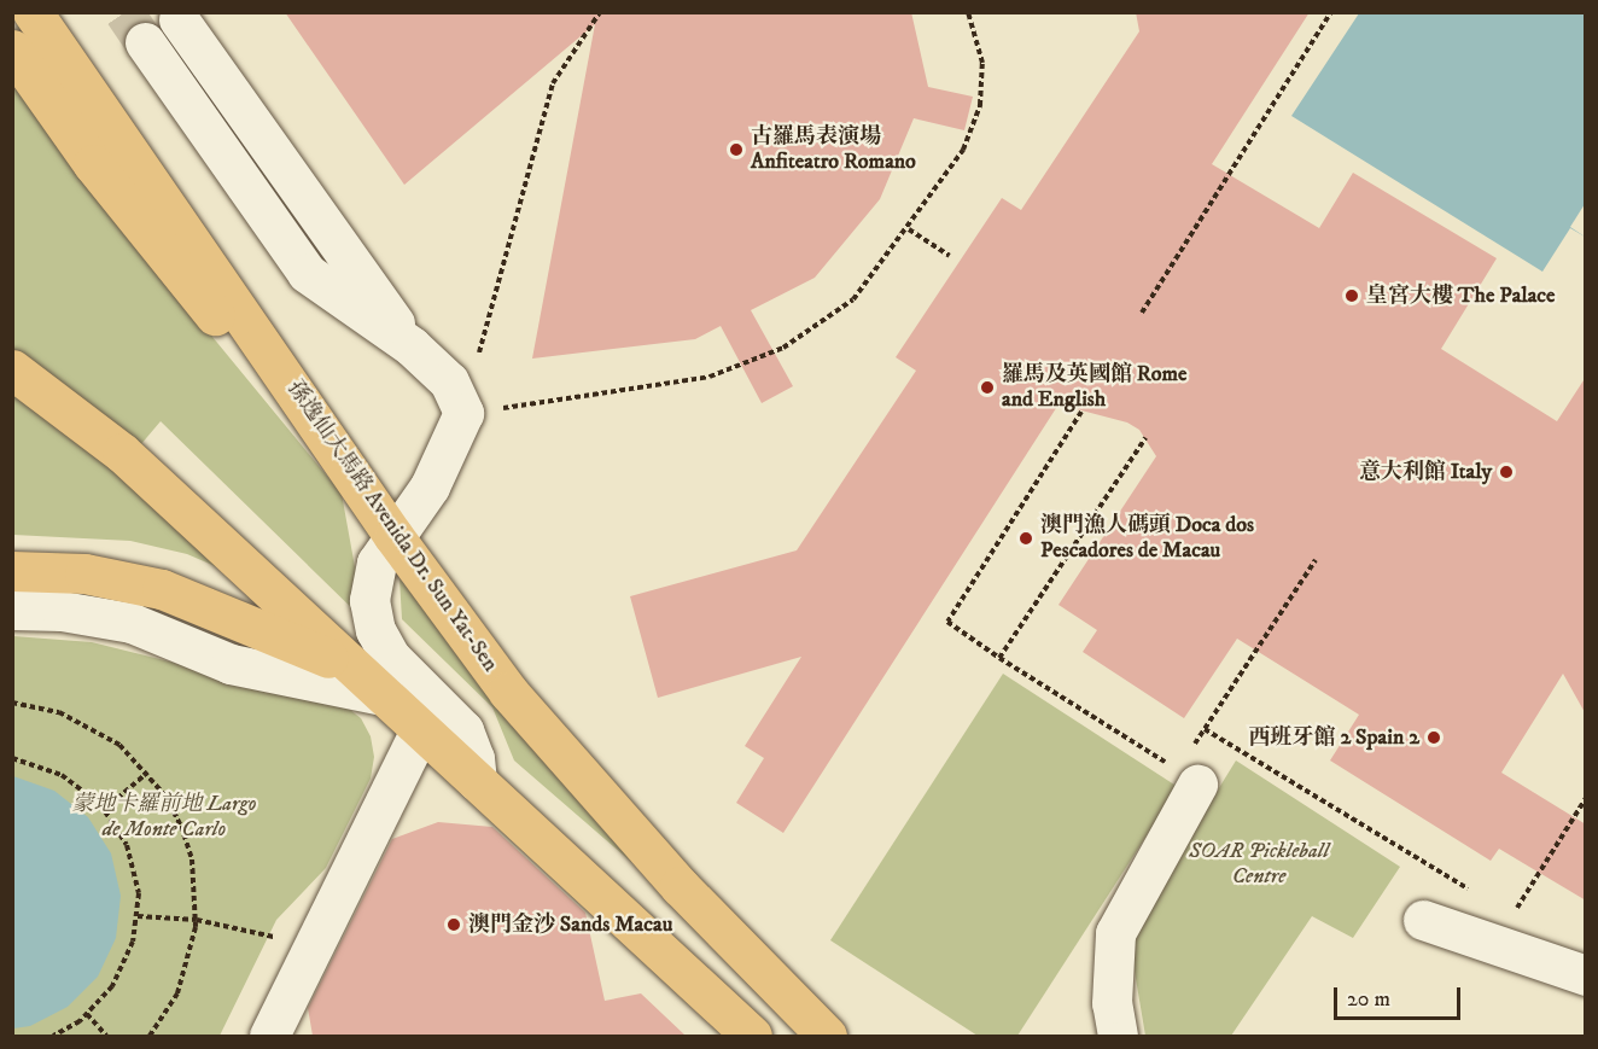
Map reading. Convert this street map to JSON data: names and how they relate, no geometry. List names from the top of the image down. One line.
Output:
{"streets":{"main road":["孫逸仙大馬路 Avenida Dr. Sun Yat-Sen"]},"parks":["蒙地卡羅前地 Largo de Monte Carlo","SOAR Pickleball Centre"],"places":["古羅馬表演場 Anfiteatro Romano","皇宮大樓 The Palace","羅馬及英國館 Rome and English","意大利館 Italy","澳門漁人碼頭 Doca dos Pescadores de Macau","西班牙館 2 Spain 2","澳門金沙 Sands Macau"],"scale_bar":"20 m"}
